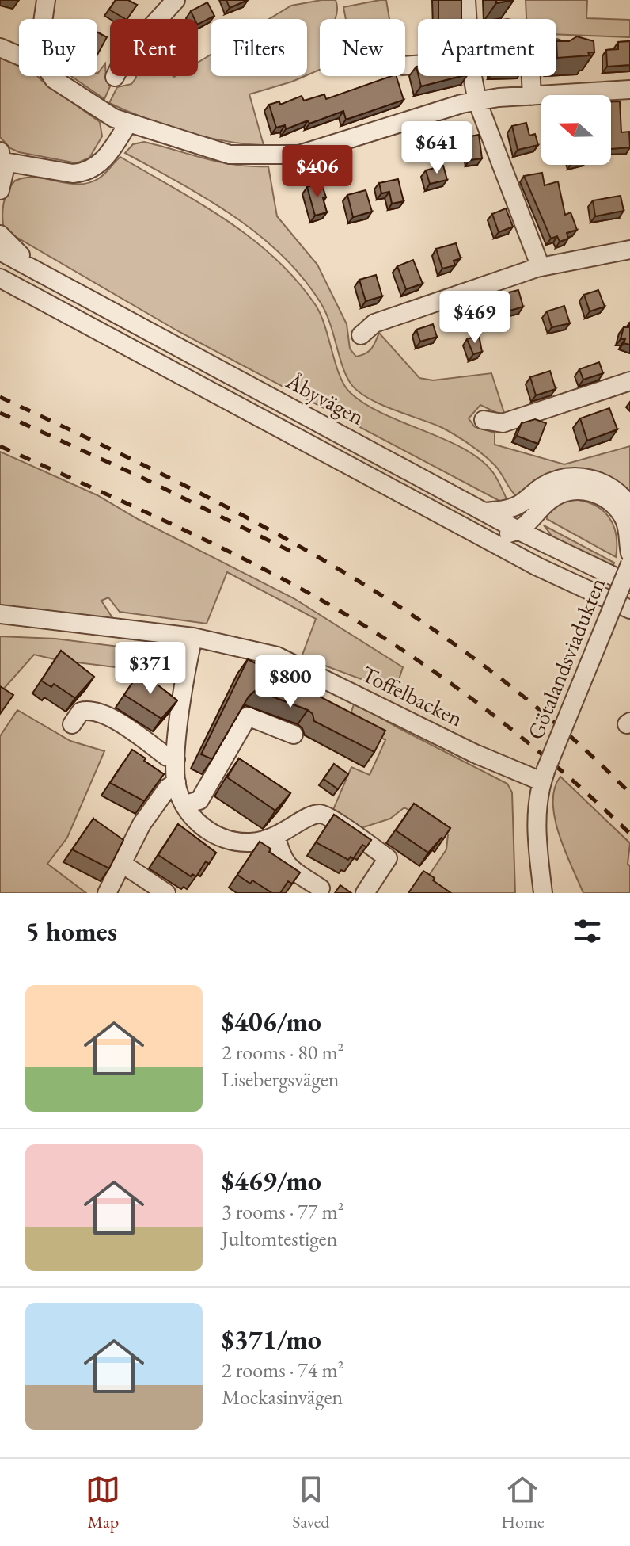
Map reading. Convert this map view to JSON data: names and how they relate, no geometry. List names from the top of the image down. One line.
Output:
{"streets":{"street":["Åbyvägen","Götalandsviadukten","Toffelbacken"]},"crossings":[["Götalandsviadukten","Toffelbacken"]],"north":"left","page":{"chip":["Buy","Rent","Filters","New","Apartment"],"price":["$641","$406","$469","$371","$800"],"heading":"5 homes","list":[{"name":"$406/mo","note":"2 rooms · 80 m² · Lisebergsvägen"},{"name":"$469/mo","note":"3 rooms · 77 m² · Jultomtestigen"},{"name":"$371/mo","note":"2 rooms · 74 m² · Mockasinvägen"}],"tabs":["Map","Saved","Home"]}}
